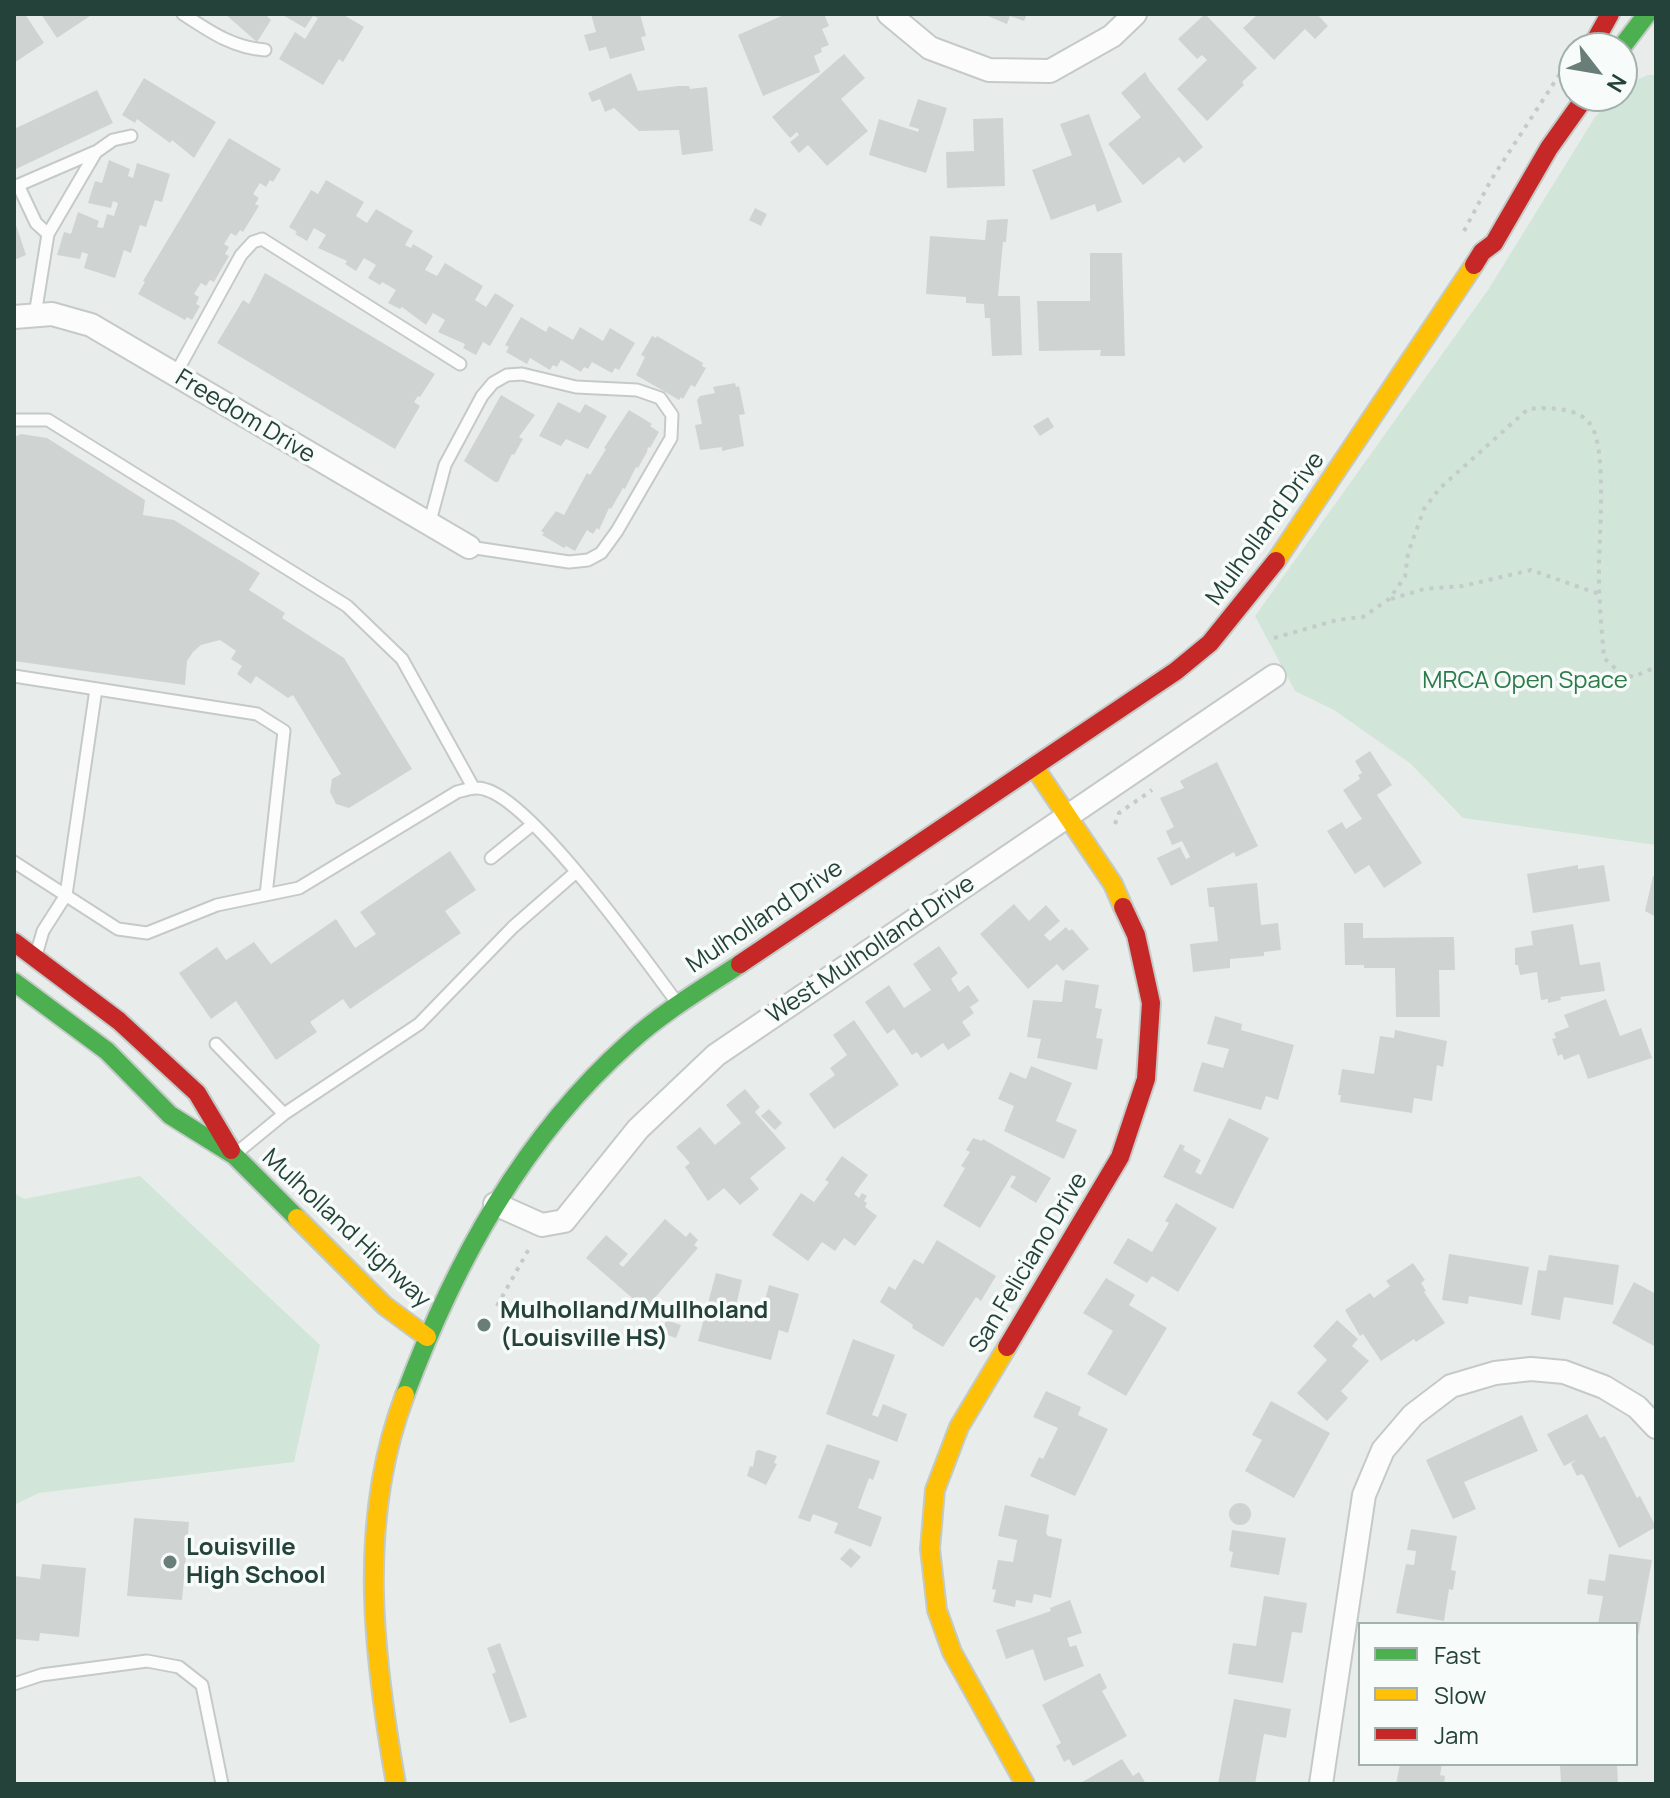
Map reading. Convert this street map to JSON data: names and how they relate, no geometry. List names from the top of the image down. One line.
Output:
{"streets":{"main road":["Mulholland Drive","Mulholland Highway","San Feliciano Drive"],"street":["Freedom Drive","West Mulholland Drive"]},"crossings":[["Mulholland Drive","West Mulholland Drive"],["Mulholland Drive","Mulholland Highway"],["Mulholland Drive","San Feliciano Drive"],["West Mulholland Drive","San Feliciano Drive"]],"parks":["MRCA Open Space"],"places":["Mulholland/Mullholand (Louisville HS)","Louisville High School"],"legend":["Fast","Slow","Jam"],"north":"bottom right"}
